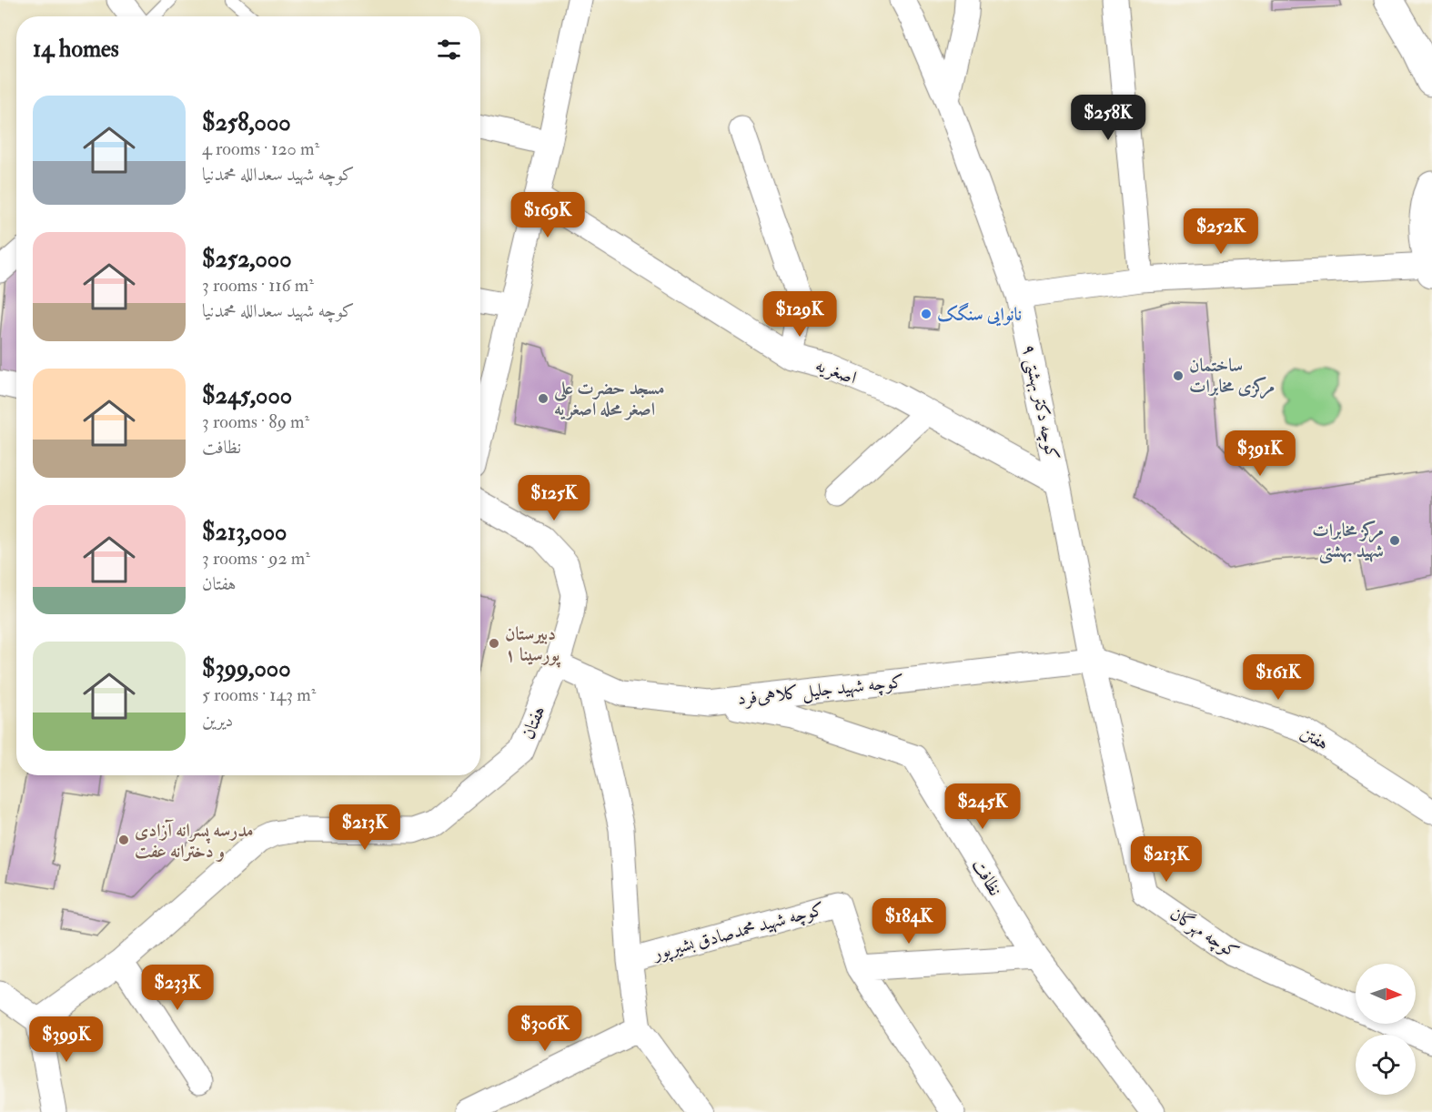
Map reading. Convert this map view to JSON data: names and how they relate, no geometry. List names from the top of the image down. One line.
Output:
{"streets":{"street":["اصغریه","کوچه دکتر بهشتی ۹","کوچه شهید جلیل کلاهی‌فرد","هفتان","هفتن","نظافت","کوچه شهید محمدصادق بشیرپور","کوچه مهرگان"]},"crossings":[["اصغریه","کوچه دکتر بهشتی ۹"],["کوچه دکتر بهشتی ۹","کوچه شهید جلیل کلاهی‌فرد"],["کوچه دکتر بهشتی ۹","هفتن"],["کوچه دکتر بهشتی ۹","کوچه مهرگان"],["کوچه شهید جلیل کلاهی‌فرد","هفتان"],["کوچه شهید جلیل کلاهی‌فرد","هفتن"],["کوچه شهید جلیل کلاهی‌فرد","نظافت"],["کوچه شهید جلیل کلاهی‌فرد","کوچه مهرگان"],["هفتن","کوچه مهرگان"]],"places":["نانوایی سنگک","ساختمان مرکزی مخابرات","مسجد حضرت علی اصغر محله اصغریه","مرکز مخابرات شهید بهشتی","دبیرستان پورسینا ۱","مدرسه پسرانه آزادی و دخترانه عفت"],"north":"right","page":{"heading":"14 homes","list":[{"name":"$258,000","note":"4 rooms · 120 m² · کوچه شهید سعدالله محمدنیا"},{"name":"$252,000","note":"3 rooms · 116 m² · کوچه شهید سعدالله محمدنیا"},{"name":"$245,000","note":"3 rooms · 89 m² · نظافت"},{"name":"$213,000","note":"3 rooms · 92 m² · هفتان"},{"name":"$399,000","note":"5 rooms · 143 m² · دیرین"}],"price":["$258K","$169K","$252K","$129K","$391K","$125K","$161K","$245K","$213K","$213K","$184K","$233K","$306K","$399K"]}}
